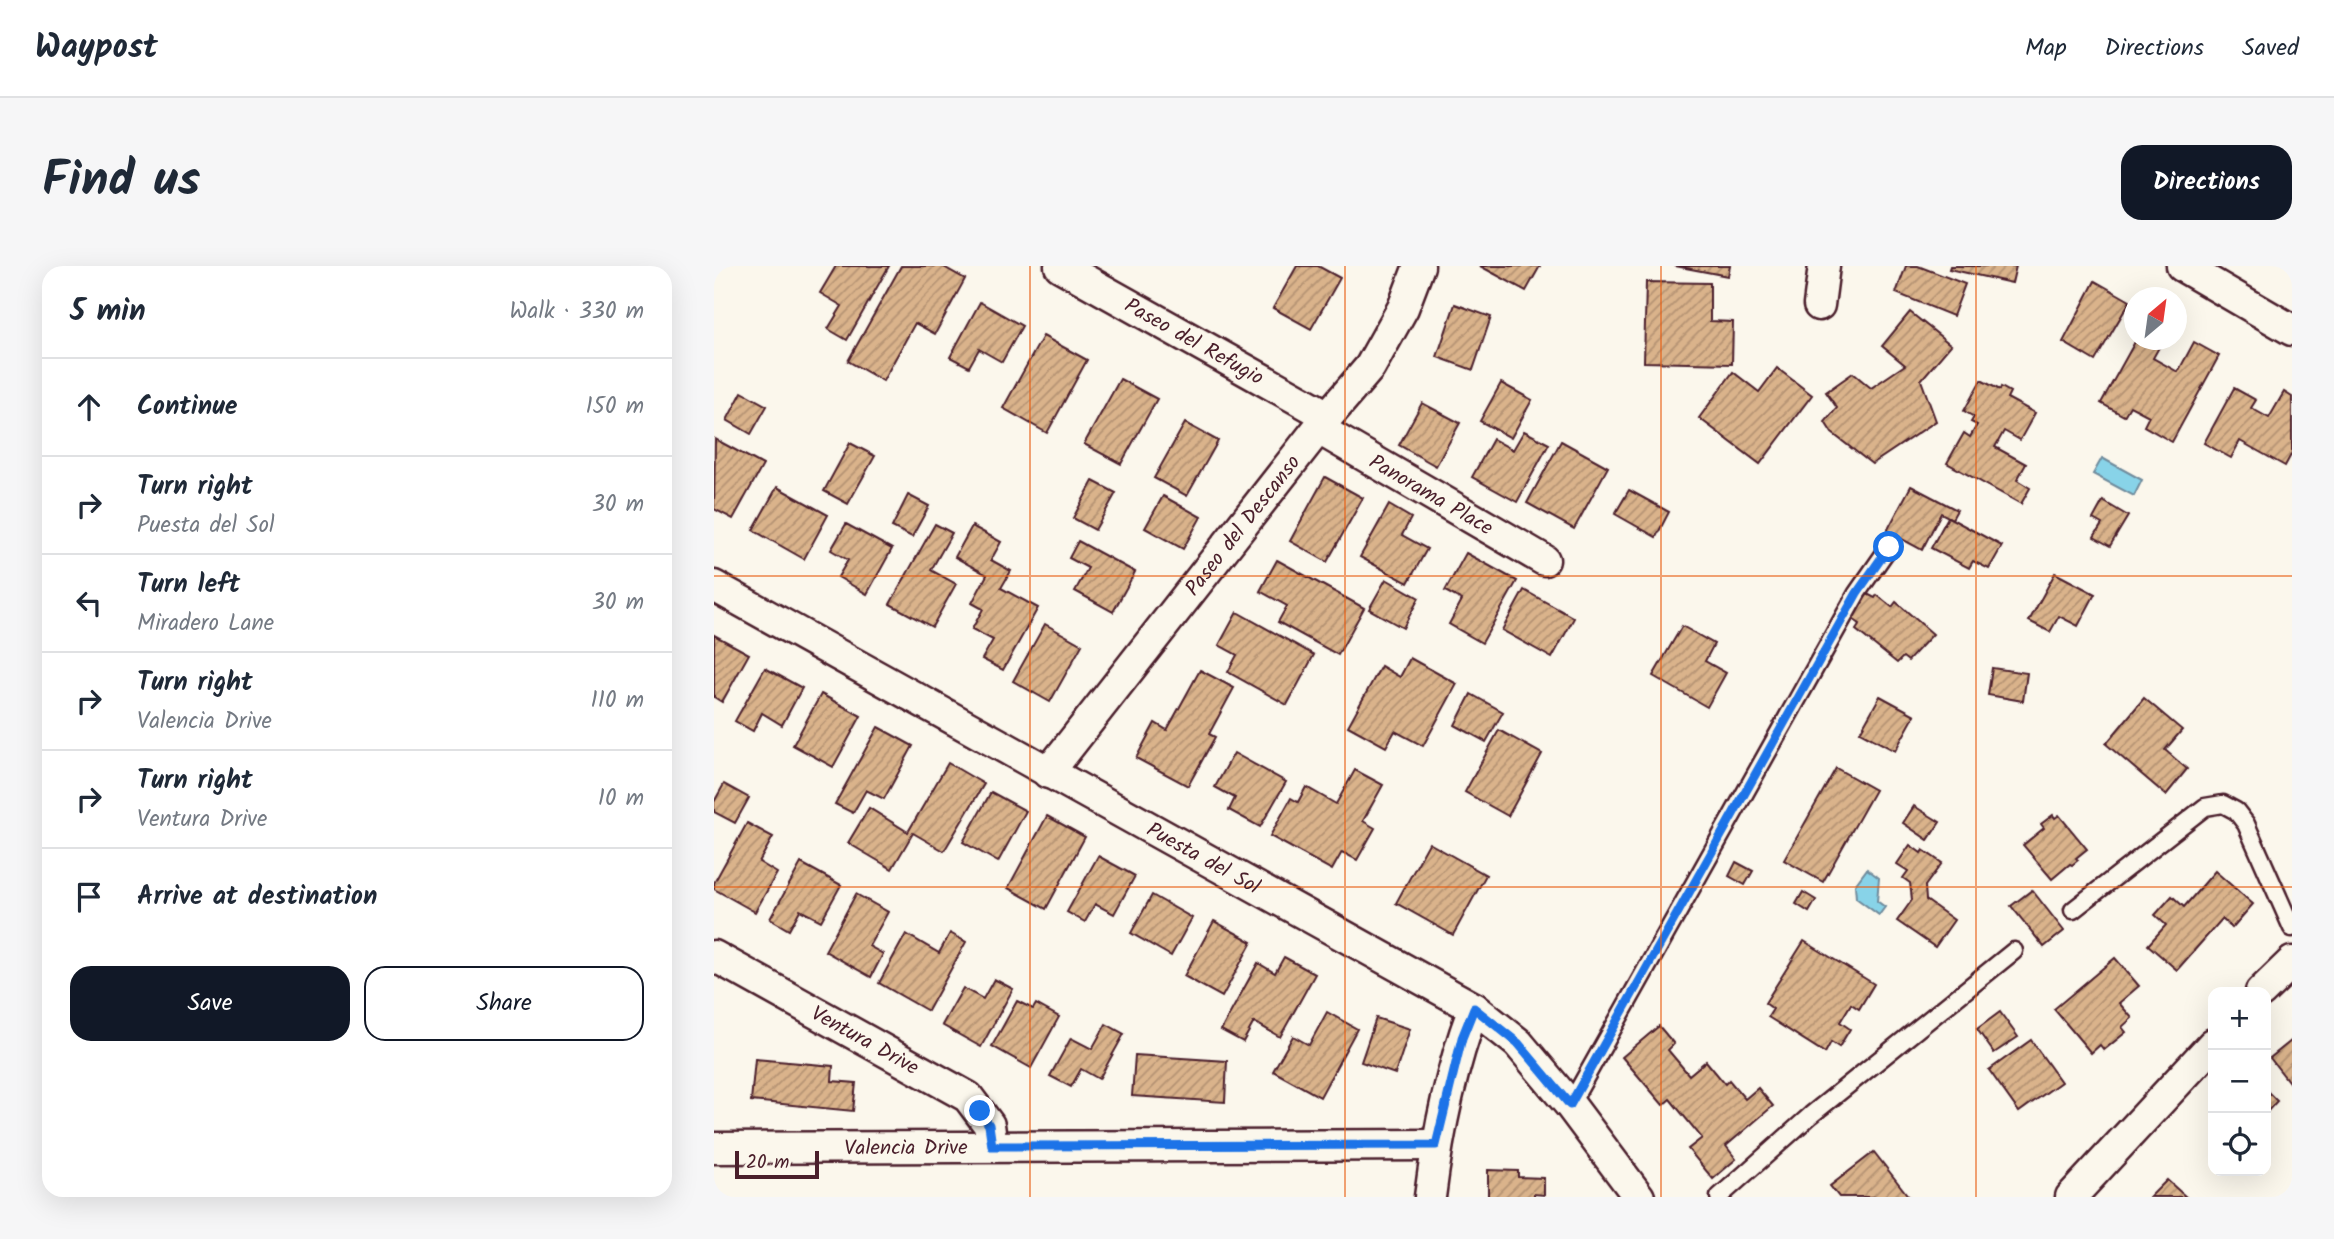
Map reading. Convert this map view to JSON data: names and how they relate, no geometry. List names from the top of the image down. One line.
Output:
{"streets":{"street":["Paseo del Refugio","Panorama Place","Paseo del Descanso","Puesta del Sol","Ventura Drive","Valencia Drive"]},"crossings":[["Paseo del Refugio","Panorama Place"],["Paseo del Refugio","Paseo del Descanso"],["Panorama Place","Paseo del Descanso"],["Paseo del Descanso","Puesta del Sol"],["Ventura Drive","Valencia Drive"]],"scale_bar":"20 m","north":"top right","page":{"header":"Waypost","nav":["Map","Directions","Saved"],"title":"Find us","buttons":["Directions",["Save","Share"]],"heading":["5 min","Walk · 330 m"],"list":[["Continue","150 m"],["Turn right","Puesta del Sol","30 m"],["Turn left","Miradero Lane","30 m"],["Turn right","Valencia Drive","110 m"],["Turn right","Ventura Drive","10 m"],"Arrive at destination"],"map_buttons":["+","−"],"scale":"20 m"}}
